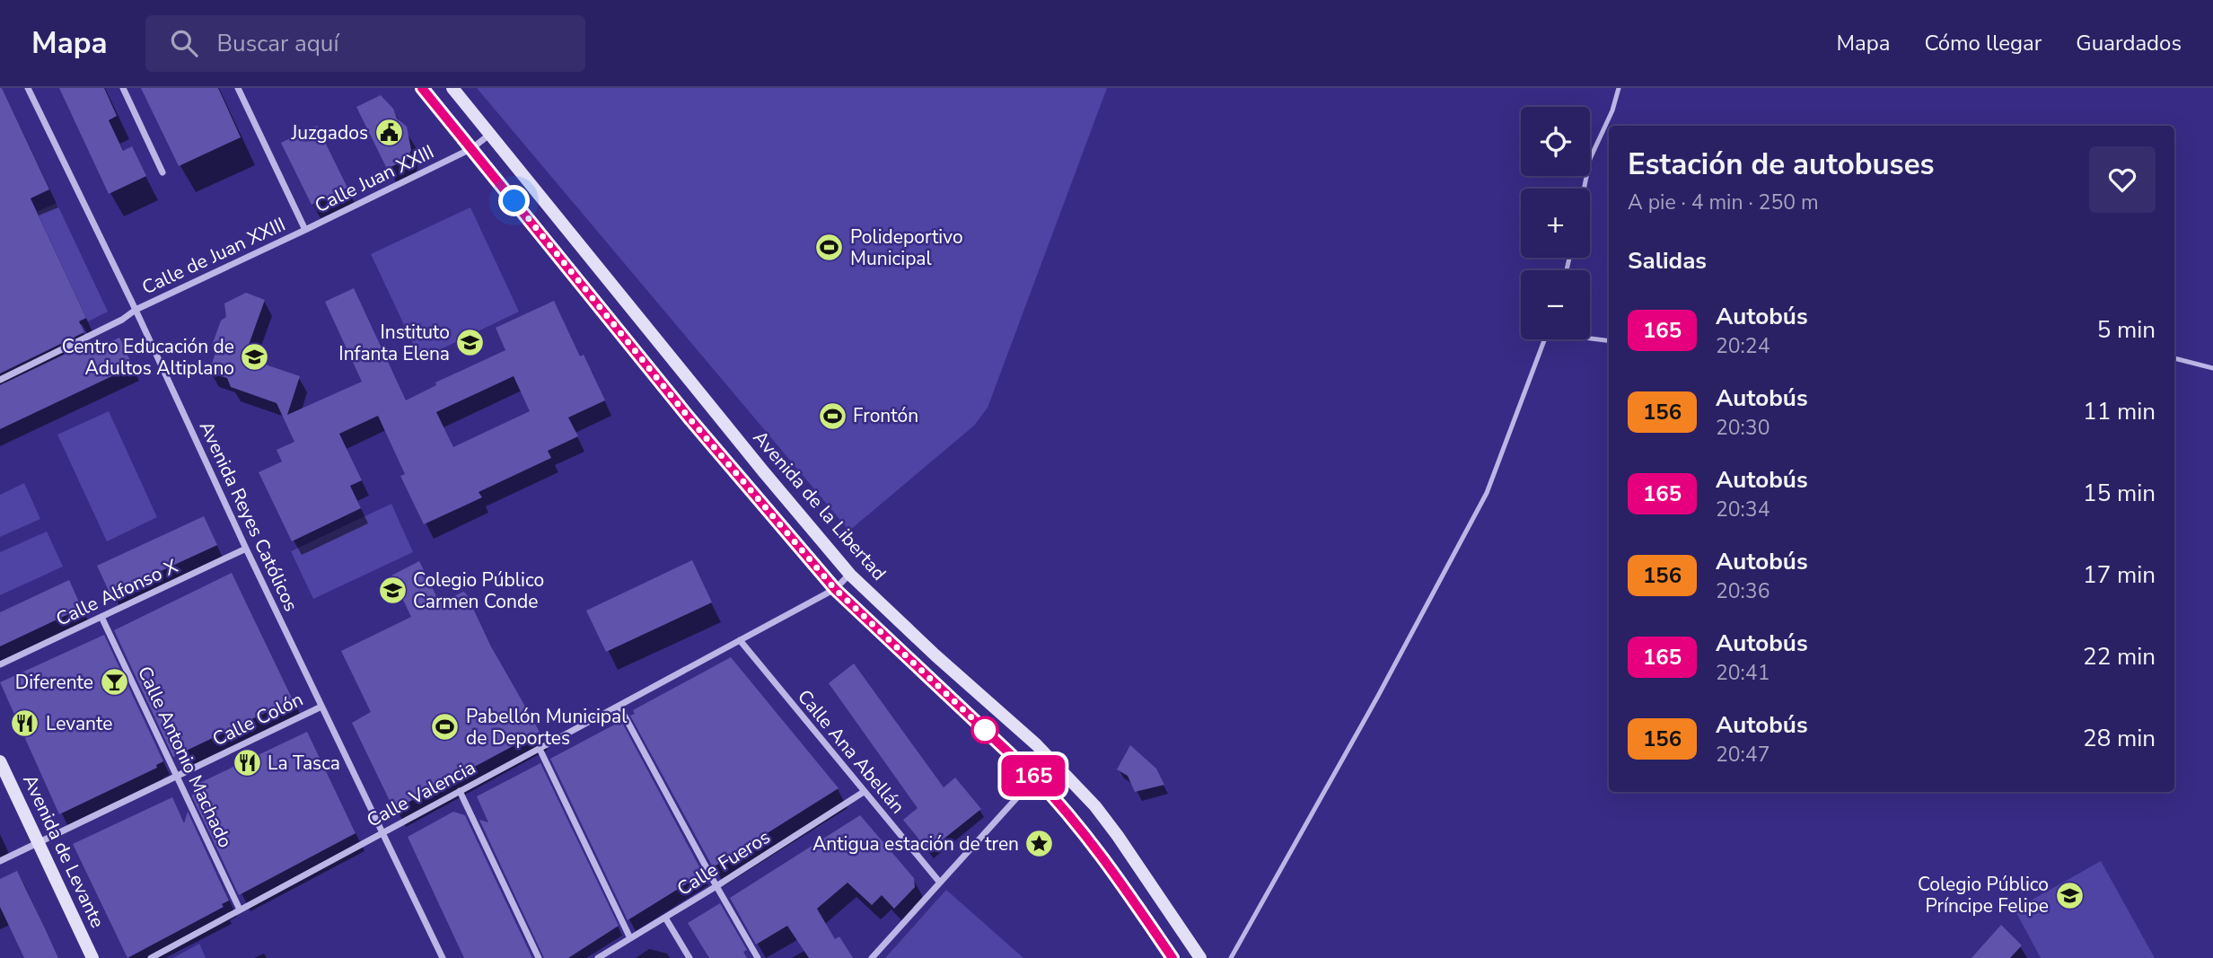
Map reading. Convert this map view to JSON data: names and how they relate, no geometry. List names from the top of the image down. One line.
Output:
{"streets":{"main road":["Avenida de la Libertad","Avenida de Levante"],"street":["Calle Juan XXIII","Calle de Juan XXIII","Avenida Reyes Católicos","Calle Alfonso X","Calle Colón","Calle Ana Abellán","Calle Antonio Machado","Calle Valencia","Calle Fueros"]},"crossings":[["Calle Juan XXIII","Calle de Juan XXIII"],["Calle Juan XXIII","Avenida de la Libertad"],["Calle de Juan XXIII","Avenida Reyes Católicos"],["Avenida de la Libertad","Calle Valencia"],["Avenida Reyes Católicos","Calle Alfonso X"],["Avenida Reyes Católicos","Calle Colón"],["Avenida Reyes Católicos","Calle Valencia"],["Calle Alfonso X","Calle Antonio Machado"],["Calle Colón","Calle Antonio Machado"],["Calle Colón","Avenida de Levante"],["Calle Ana Abellán","Calle Valencia"],["Calle Ana Abellán","Calle Fueros"],["Calle Antonio Machado","Calle Valencia"]],"places":{"public building":["Juzgados"],"sports":["Polideportivo Municipal","Frontón","Pabellón Municipal de Deportes"],"school or university":["Instituto Infanta Elena","Centro Educación de Adultos Altiplano","Colegio Público Carmen Conde","Colegio Público Príncipe Felipe"],"bar":["Diferente"],"restaurant":["Levante","La Tasca"],"place":["Antigua estación de tren"]},"lines":["bus line 165"],"page":{"header":"Mapa","search":"Buscar aquí","nav":["Mapa","Cómo llegar","Guardados"],"on_map":"165","map_buttons":["+","−"],"heading":[["Estación de autobuses","A pie · 4 min · 250 m"],"Salidas"],"list":[{"mark":"165","name":"Autobús","note":"20:24","value":"5 min"},{"mark":"156","name":"Autobús","note":"20:30","value":"11 min"},{"mark":"165","name":"Autobús","note":"20:34","value":"15 min"},{"mark":"156","name":"Autobús","note":"20:36","value":"17 min"},{"mark":"165","name":"Autobús","note":"20:41","value":"22 min"},{"mark":"156","name":"Autobús","note":"20:47","value":"28 min"}]}}
